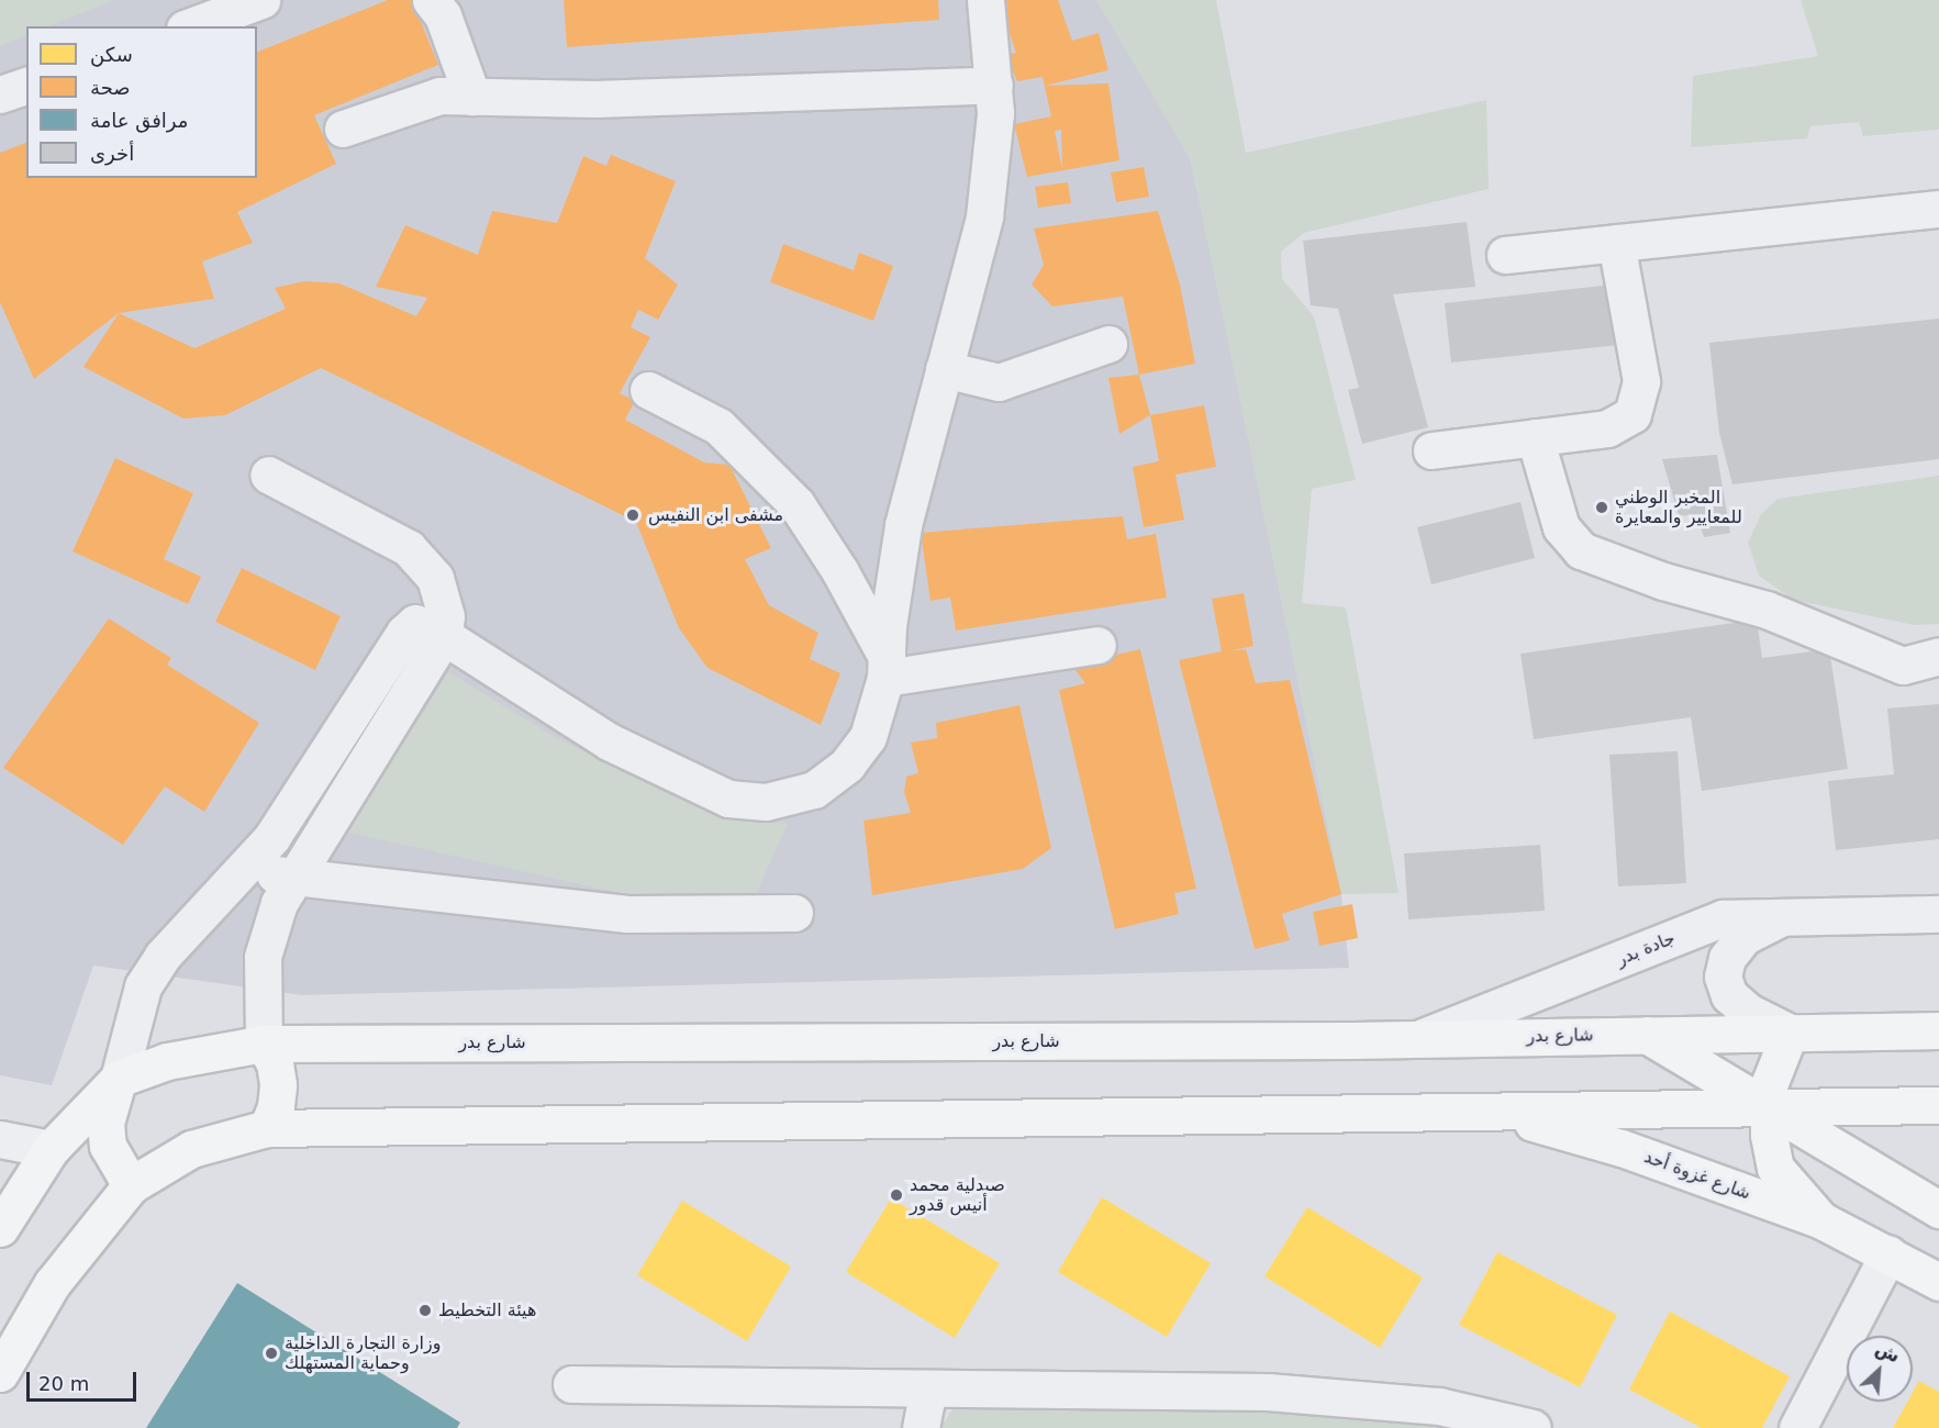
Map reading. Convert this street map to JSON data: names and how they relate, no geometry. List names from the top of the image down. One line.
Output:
{"streets":{"main road":["شارع بدر","شارع غزوة أحد"],"street":["جادة بدر"]},"crossings":[["جادة بدر","شارع بدر"]],"places":["المخبر الوطني للمعايير والمعايرة","مشفى ابن النفيس","صيدلية محمد أنيس قدور","هيئة التخطيط","وزارة التجارة الداخلية وحماية المستهلك"],"legend":["سكن","صحة","مرافق عامة","أخرى"],"scale_bar":"20 m","north":"top right"}
